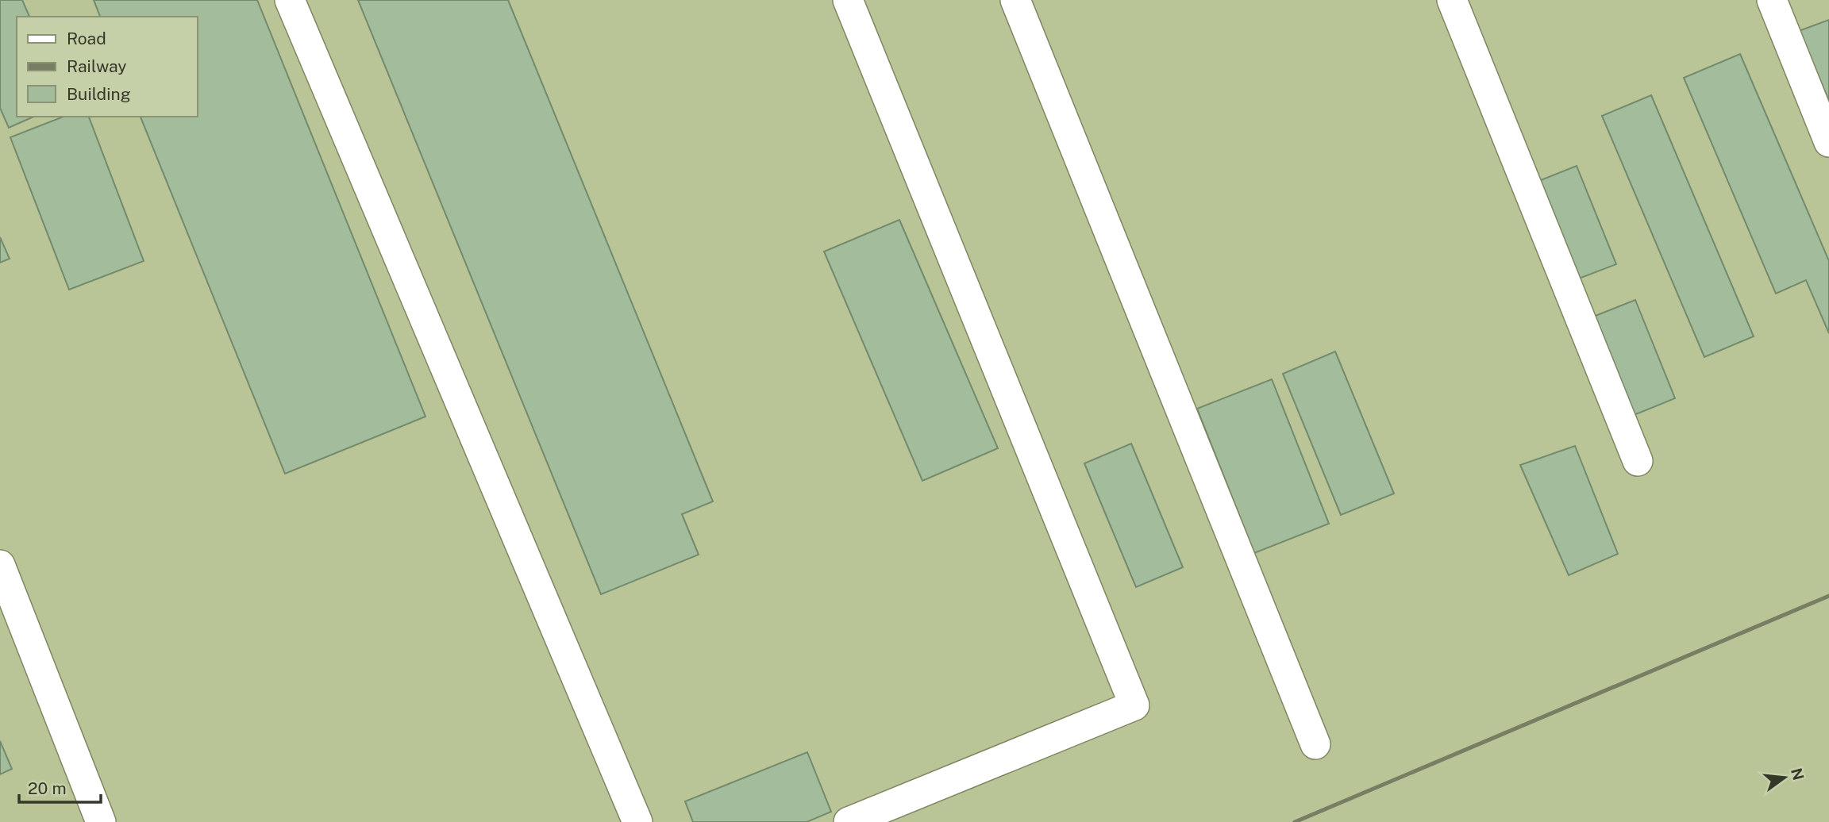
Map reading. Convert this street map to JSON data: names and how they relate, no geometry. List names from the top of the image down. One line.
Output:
{"legend":["Road","Railway","Building"],"scale_bar":"20 m","north":"right"}
